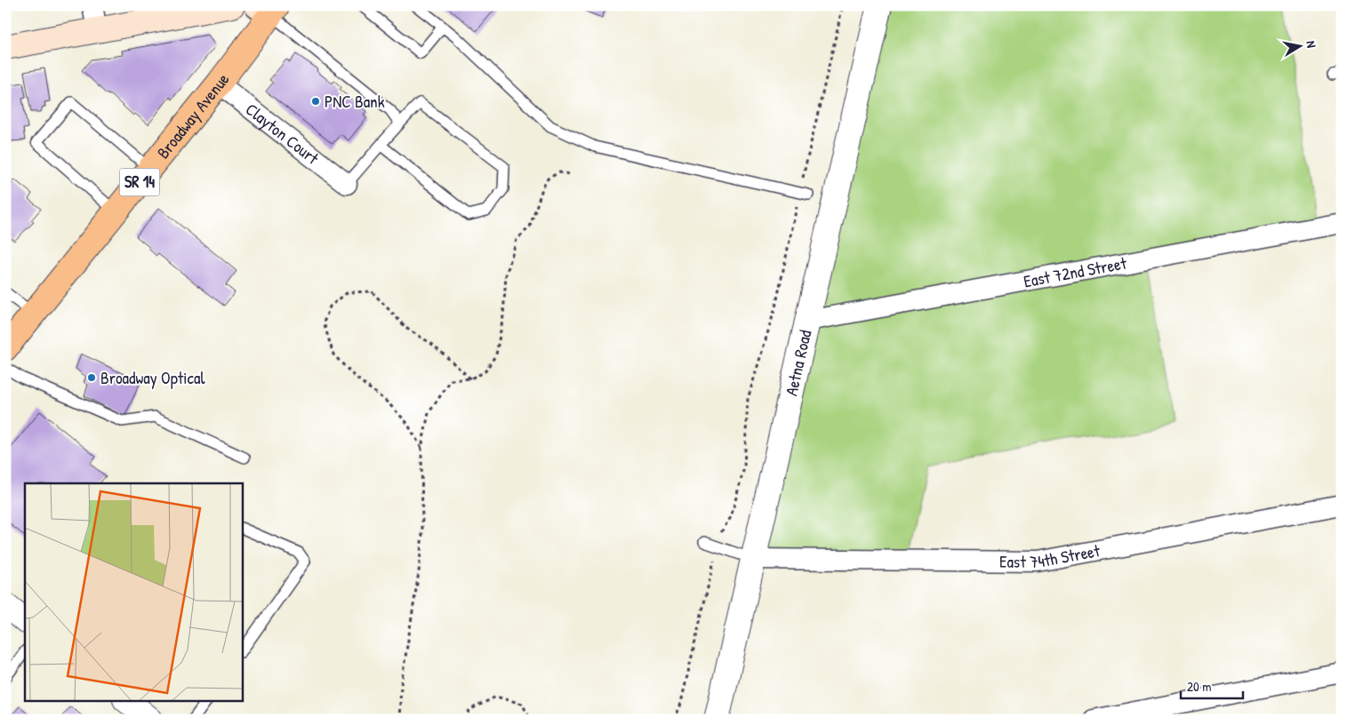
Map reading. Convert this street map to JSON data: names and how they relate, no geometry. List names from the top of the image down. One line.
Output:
{"streets":{"main road":["Broadway Avenue","SR 14"],"street":["Clayton Court","East 72nd Street","Aetna Road","East 74th Street"]},"crossings":[["Broadway Avenue","Clayton Court"],["East 72nd Street","Aetna Road"],["Aetna Road","East 74th Street"]],"places":["PNC Bank","Broadway Optical"],"scale_bar":"20 m","north":"right"}
